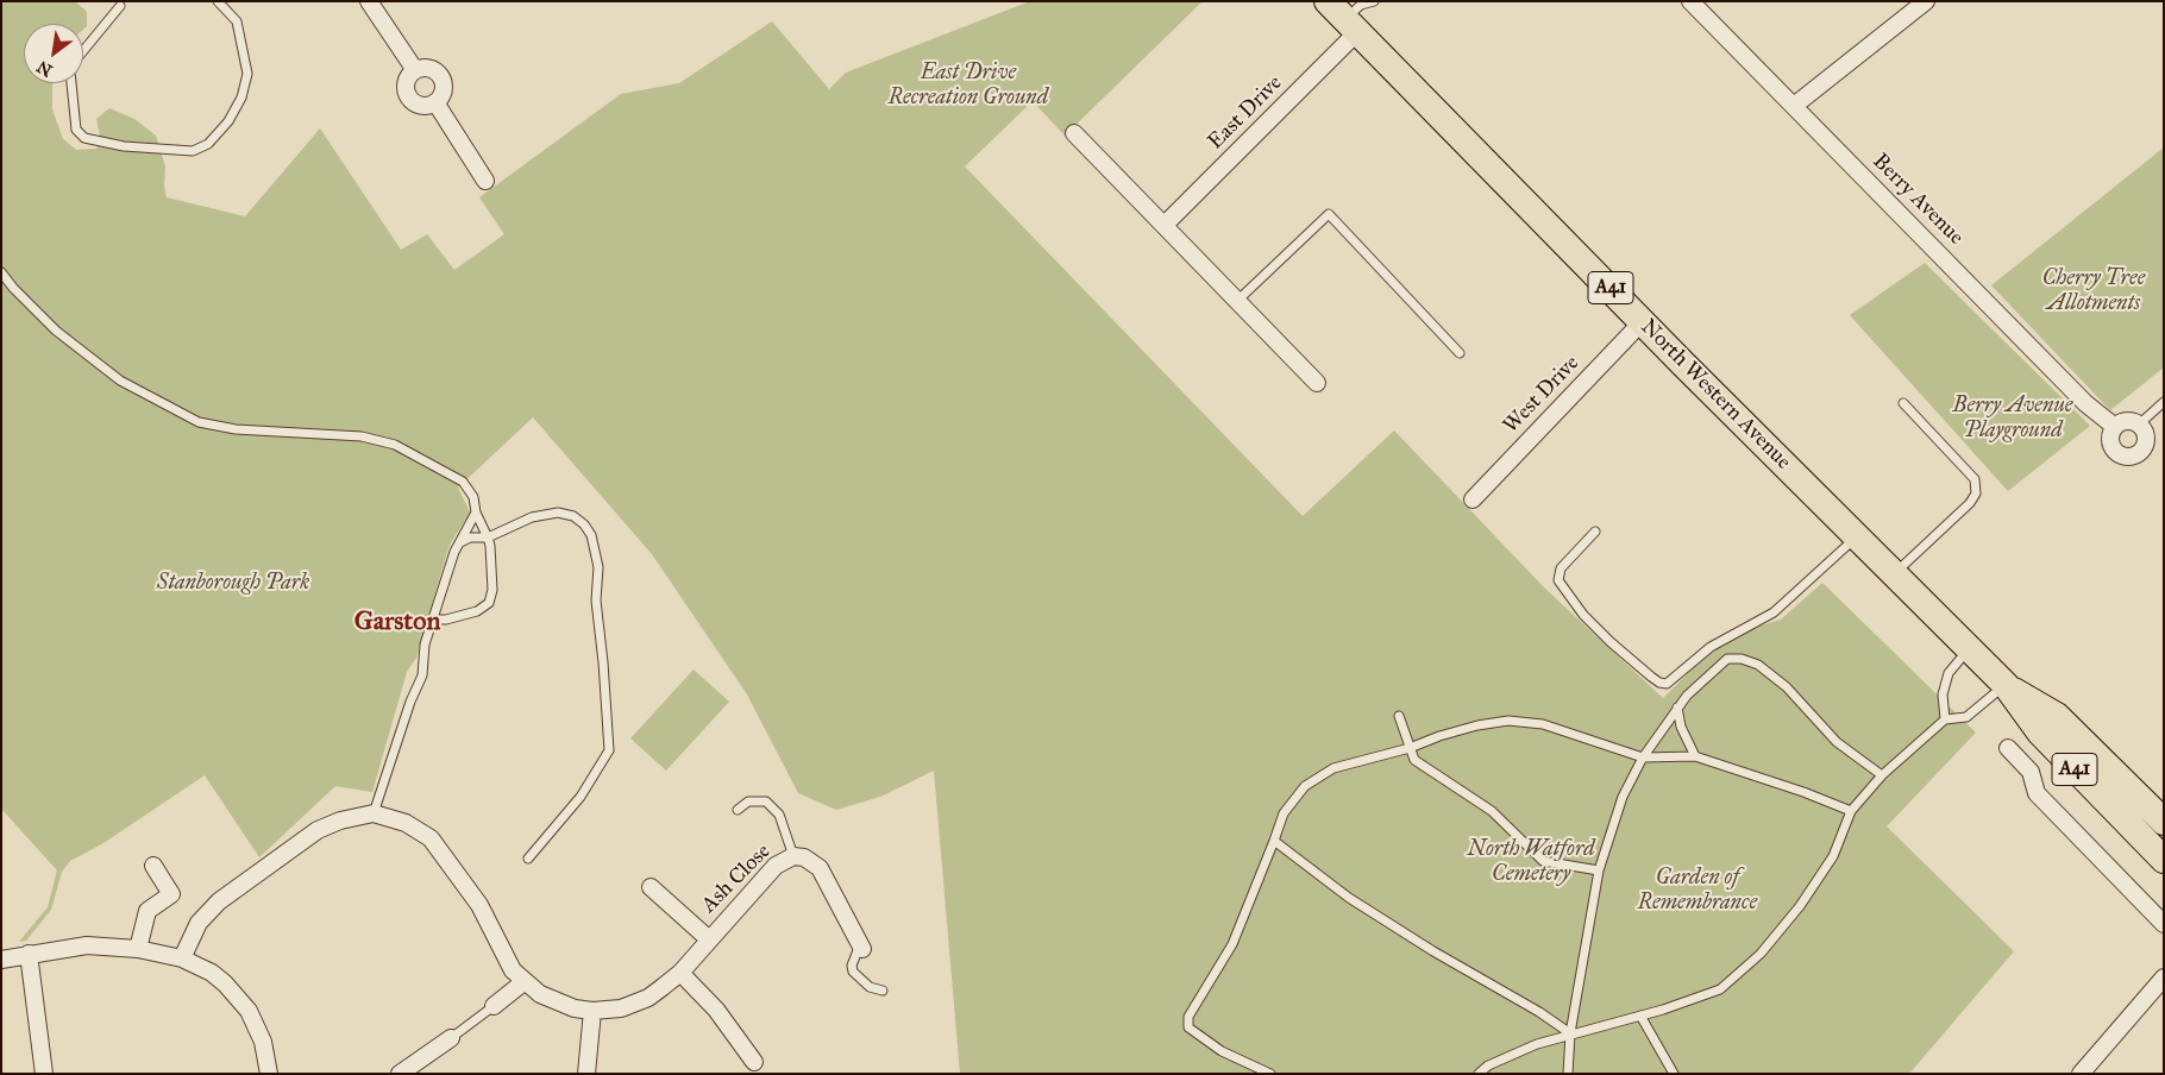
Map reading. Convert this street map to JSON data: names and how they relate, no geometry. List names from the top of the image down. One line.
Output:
{"streets":{"highway":["A41","North Western Avenue"],"street":["East Drive","Berry Avenue","West Drive","Ash Close"]},"crossings":[["East Drive","North Western Avenue"],["West Drive","North Western Avenue"]],"districts":["Garston"],"parks":["East Drive Recreation Ground","Cherry Tree Allotments","Berry Avenue Playground","Stanborough Park","North Watford Cemetery","Garden of Remembrance"],"north":"bottom left"}
